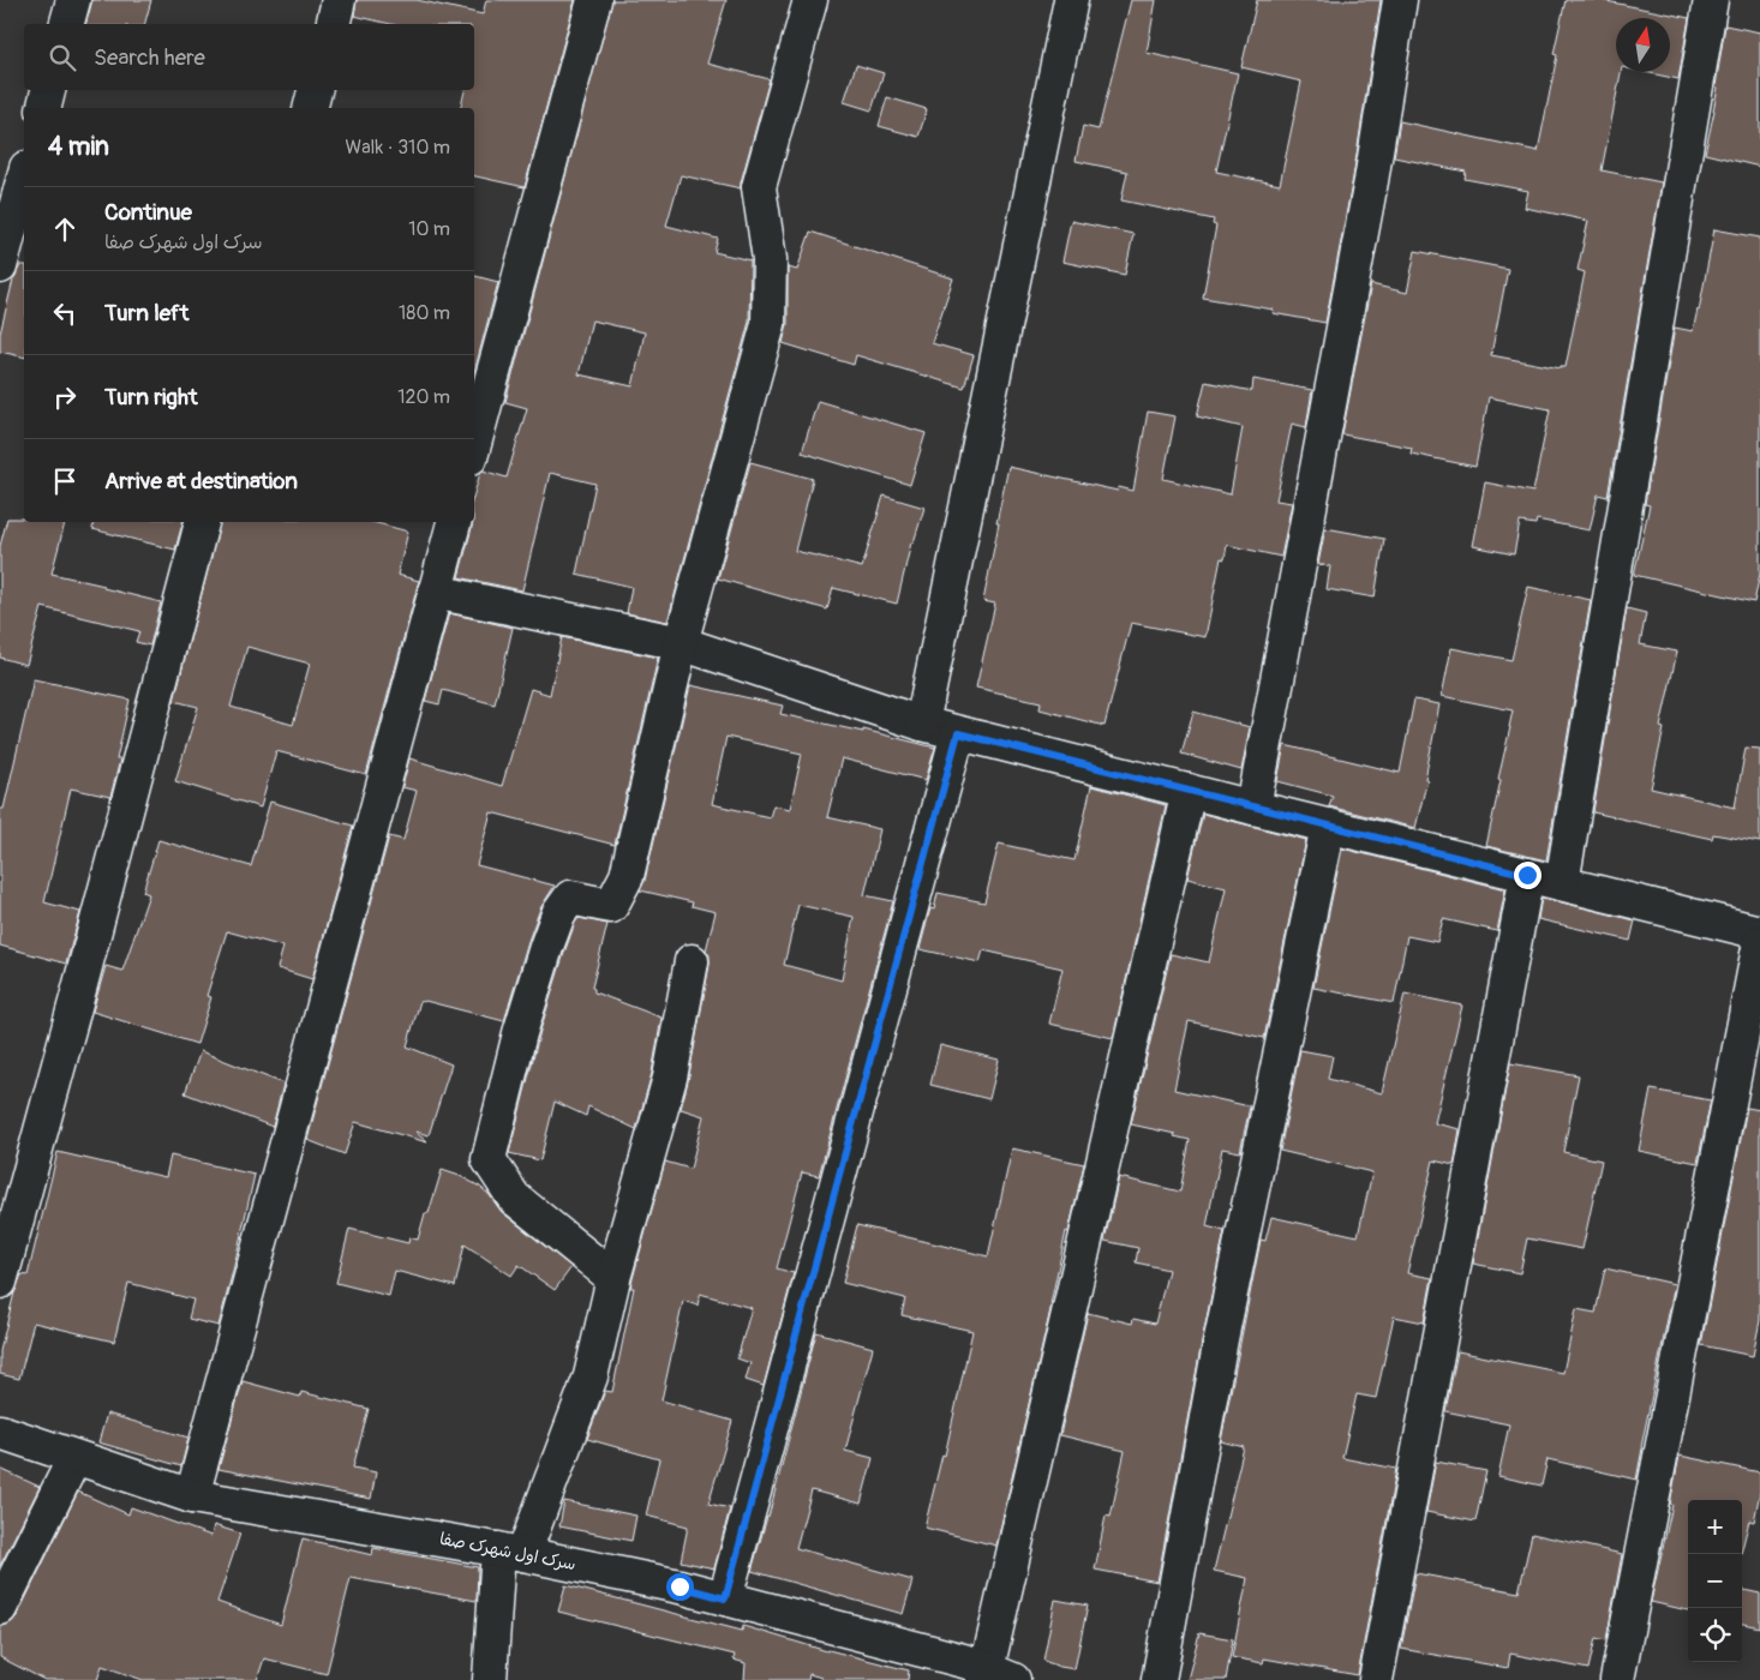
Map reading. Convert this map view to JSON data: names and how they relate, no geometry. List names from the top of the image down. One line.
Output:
{"streets":{"street":["سرک اول شهرک صفا"]},"north":"top","page":{"search":"Search here","heading":["4 min","Walk · 310 m"],"list":[["Continue","سرک اول شهرک صفا","10 m"],["Turn left","180 m"],["Turn right","120 m"],"Arrive at destination"],"map_buttons":["+","−"]}}
